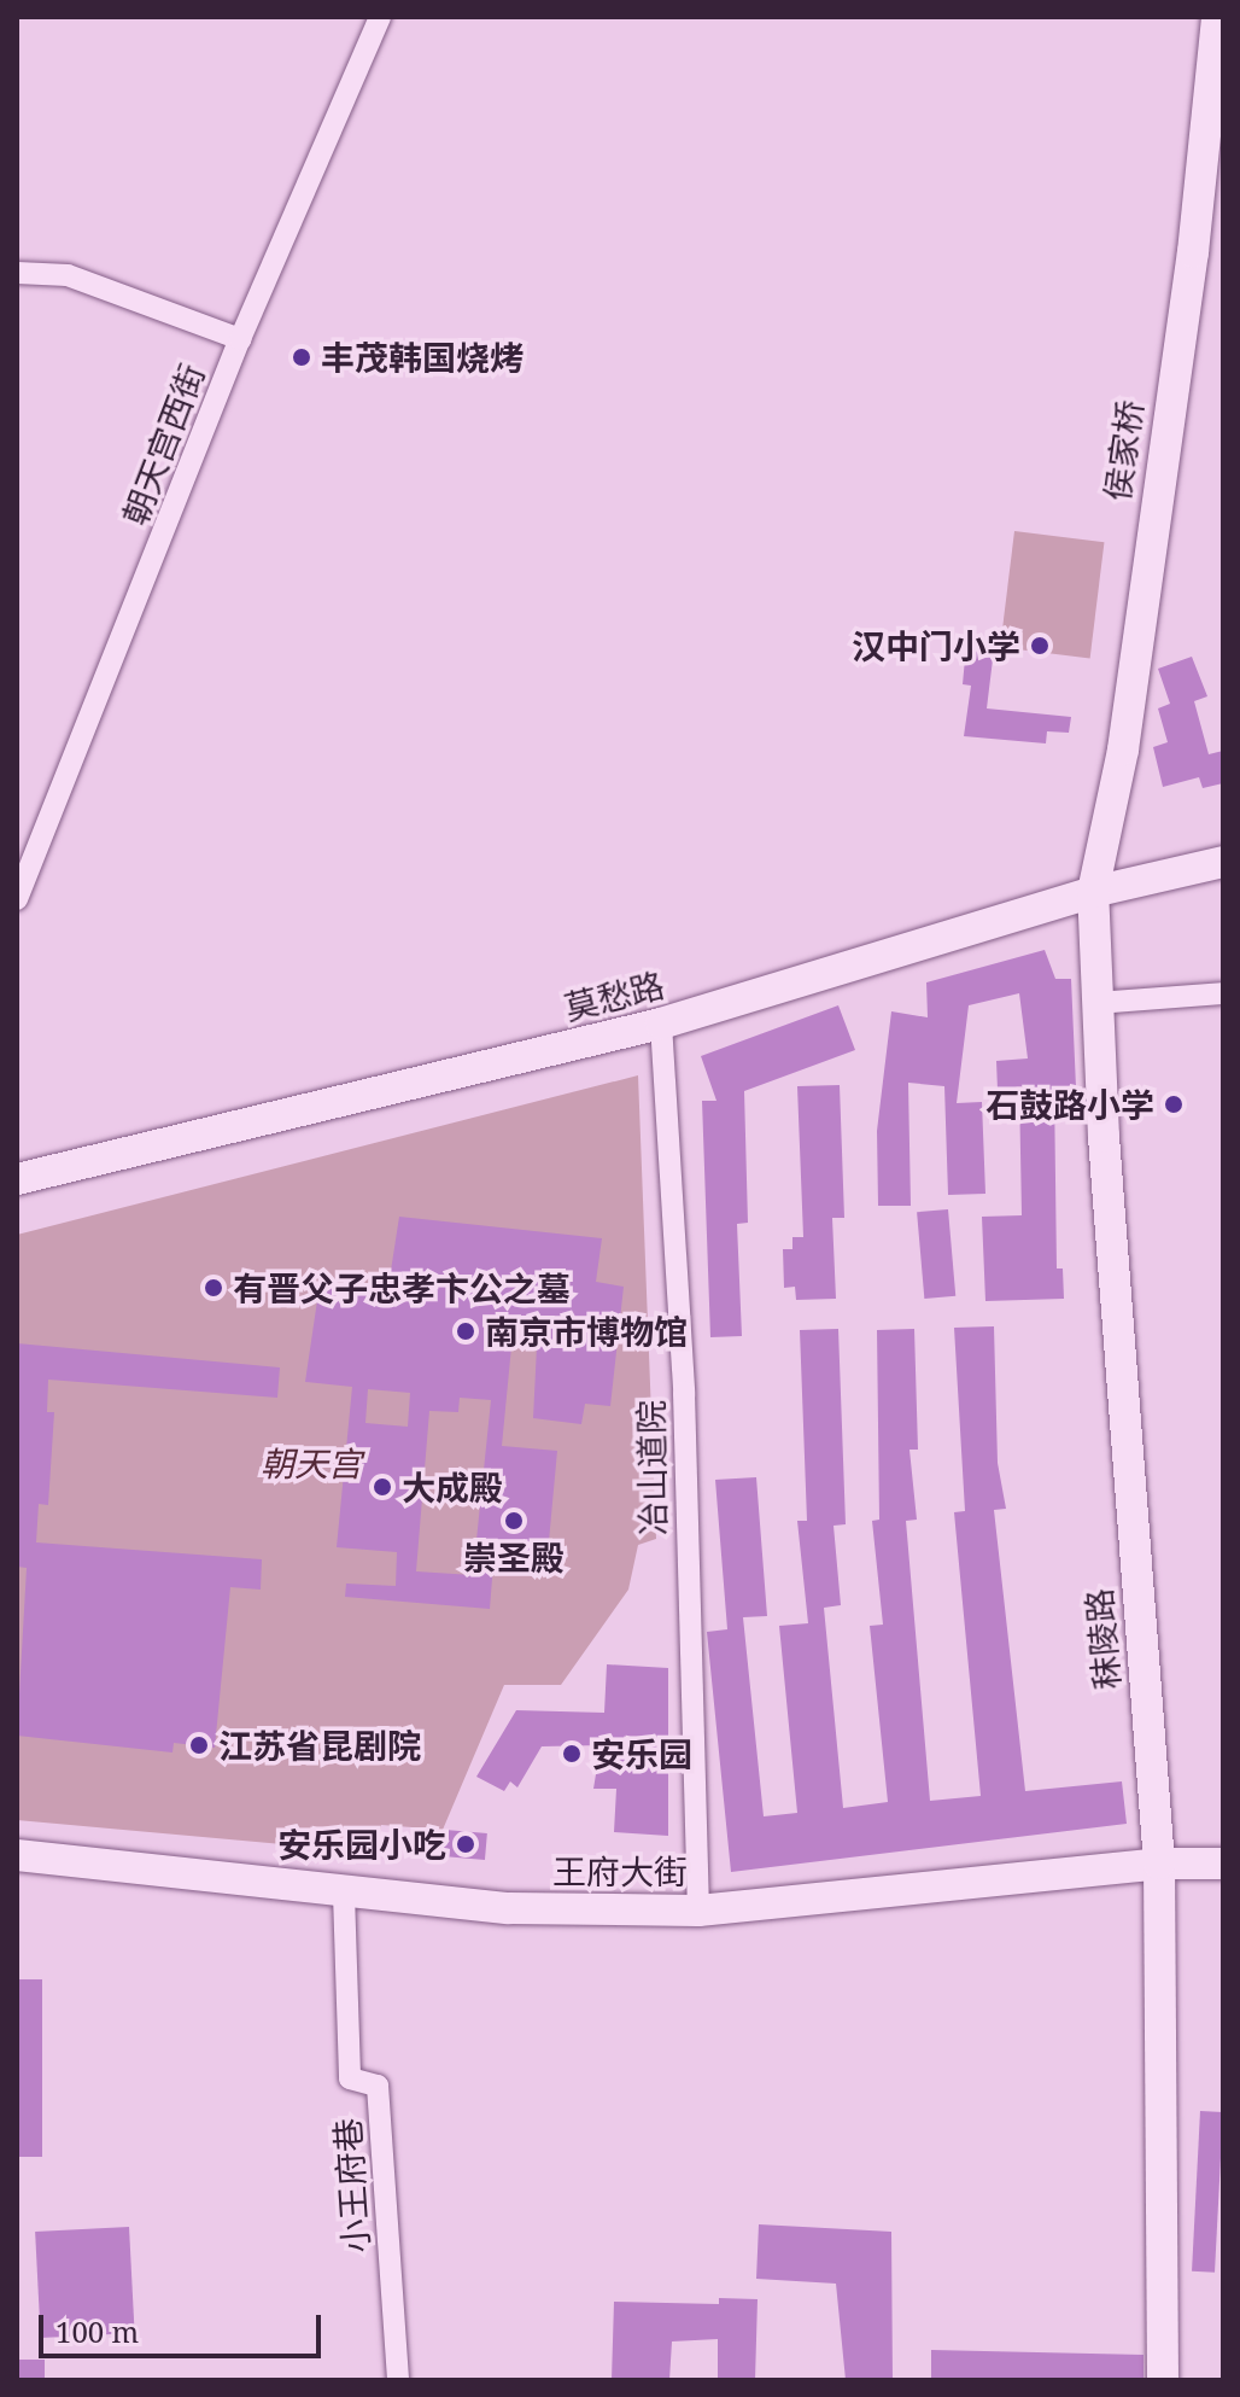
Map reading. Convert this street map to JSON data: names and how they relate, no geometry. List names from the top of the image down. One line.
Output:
{"streets":{"street":["朝天宫西街","侯家桥","莫愁路","冶山道院","秣陵路","王府大街","小王府巷"]},"crossings":[["侯家桥","莫愁路"],["侯家桥","秣陵路"],["莫愁路","冶山道院"],["莫愁路","秣陵路"],["冶山道院","王府大街"],["秣陵路","王府大街"],["王府大街","小王府巷"]],"parks":["朝天宫"],"places":["丰茂韩国烧烤","汉中门小学","石鼓路小学","有晋父子忠孝卞公之墓","南京市博物馆","大成殿","崇圣殿","江苏省昆剧院","安乐园","安乐园小吃"],"scale_bar":"100 m"}
